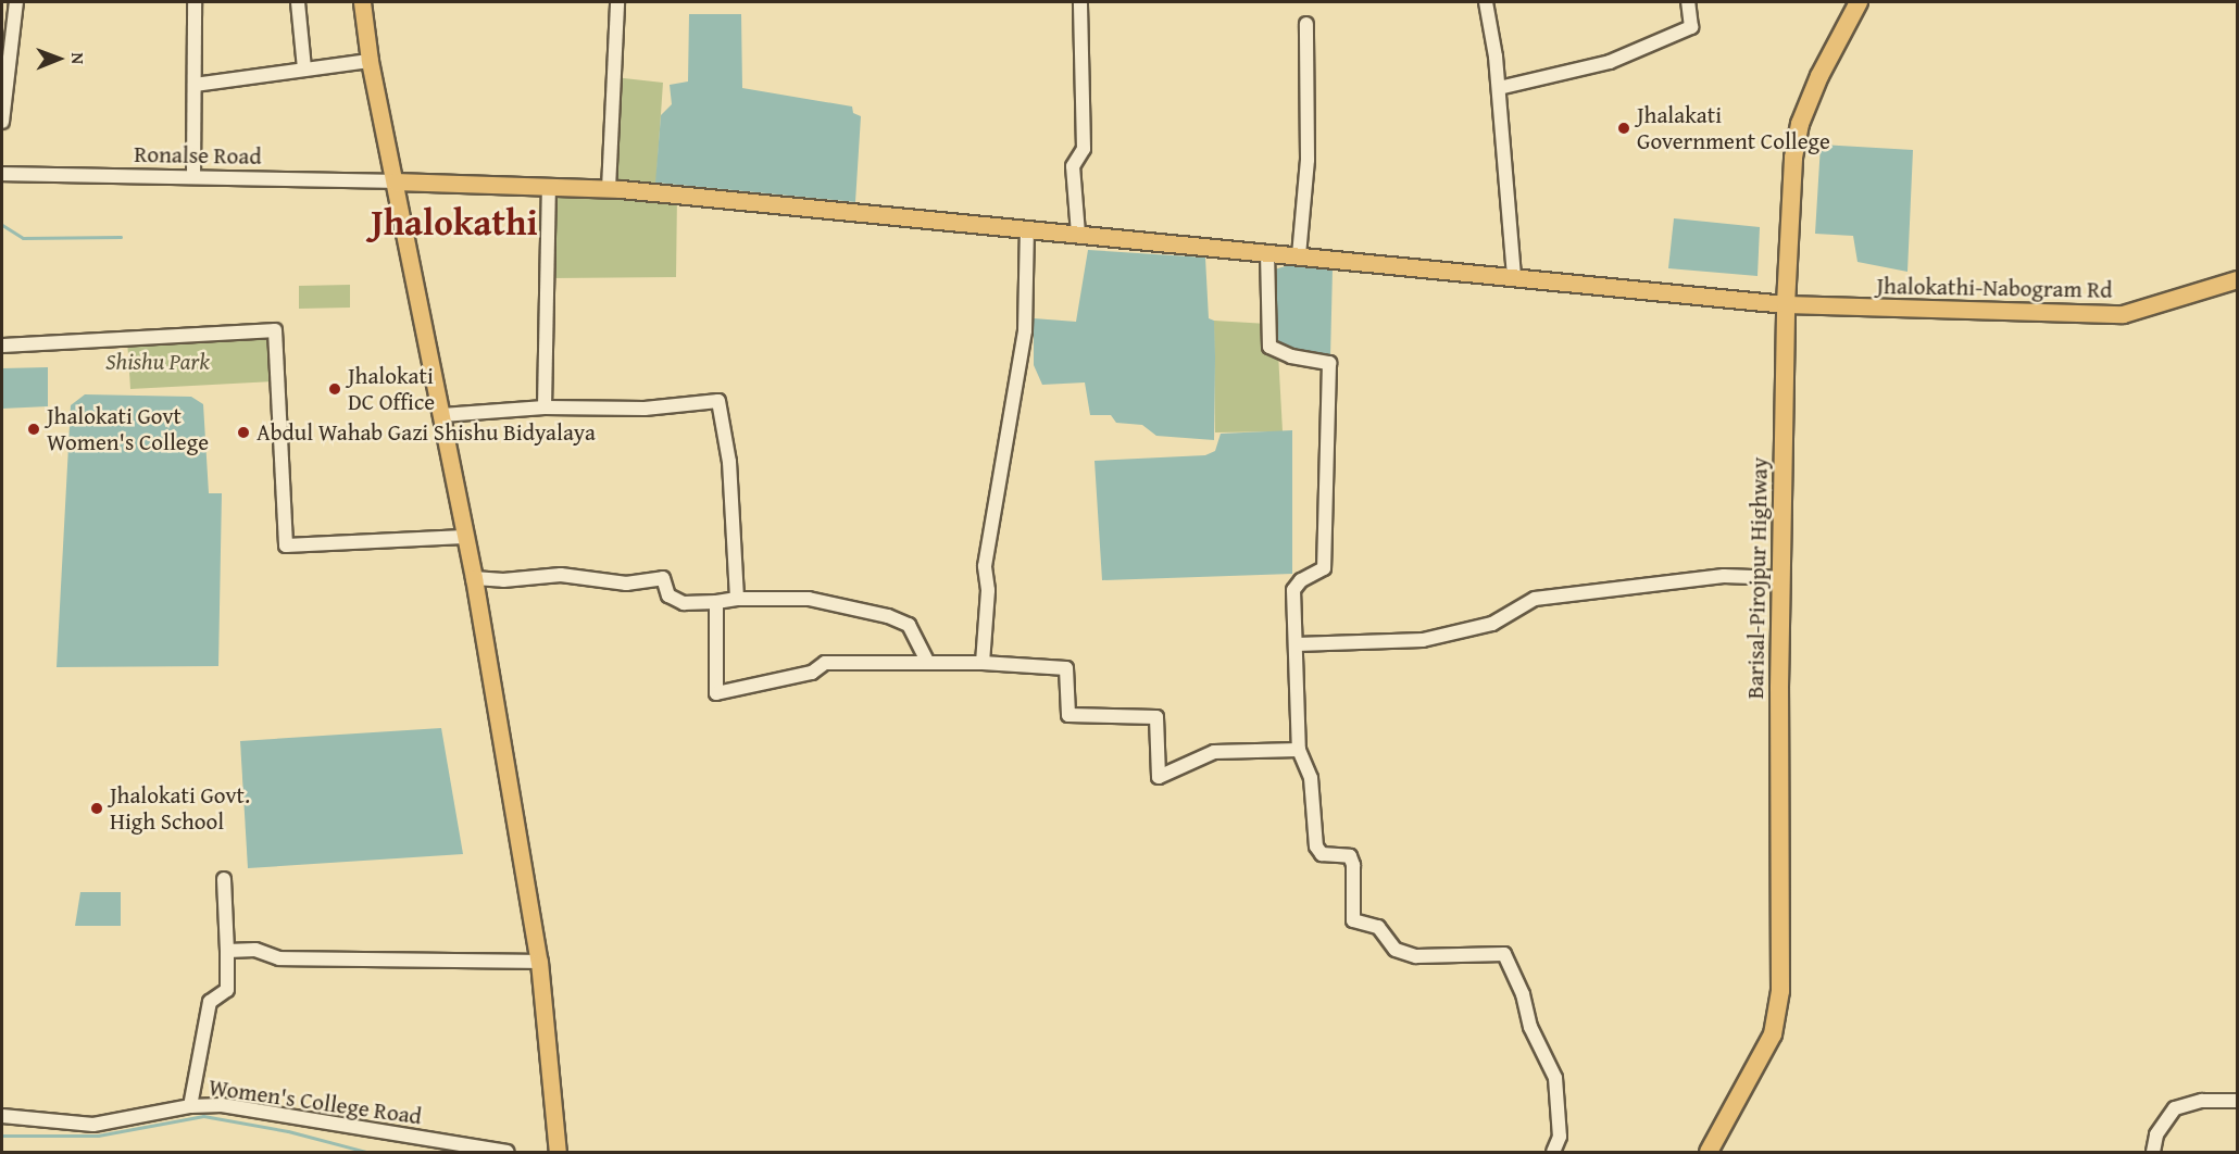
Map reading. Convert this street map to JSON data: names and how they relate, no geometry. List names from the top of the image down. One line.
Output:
{"streets":{"highway":["Barisal-Pirojpur Highway"],"main road":["Jhalokathi-Nabogram Rd"],"street":["Ronalse Road","Women's College Road"]},"crossings":[["Ronalse Road","Jhalokathi-Nabogram Rd"],["Jhalokathi-Nabogram Rd","Barisal-Pirojpur Highway"]],"districts":["Jhalokathi"],"parks":["Shishu Park"],"places":["Jhalakati Government College","Jhalokati DC Office","Jhalokati Govt Women's College","Abdul Wahab Gazi Shishu Bidyalaya","Jhalokati Govt. High School"],"north":"right"}
